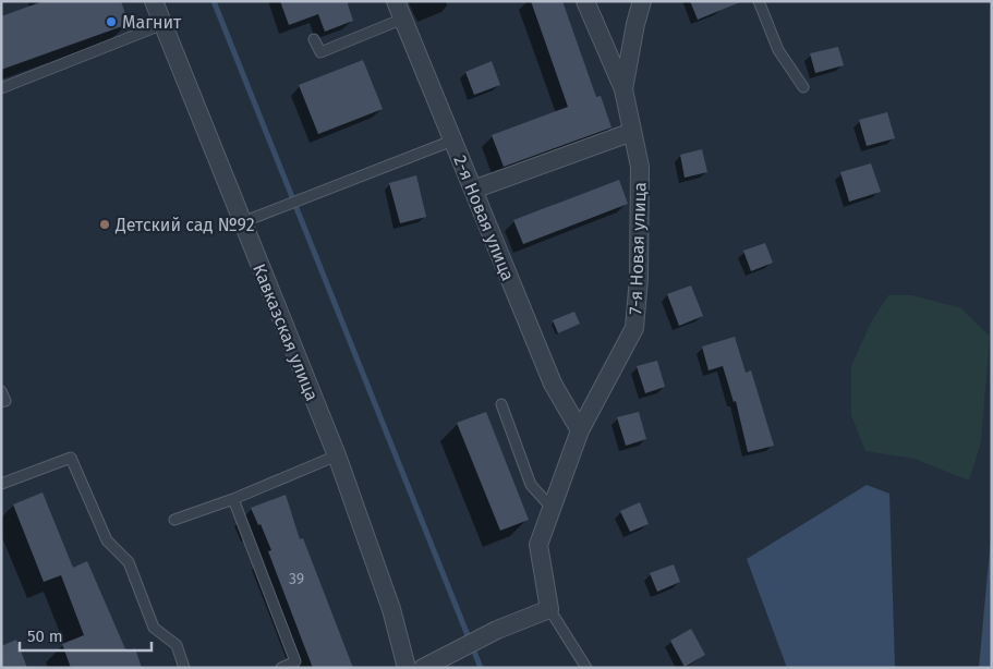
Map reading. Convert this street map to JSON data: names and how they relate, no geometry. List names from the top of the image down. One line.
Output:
{"streets":{"street":["2-я Новая улица","7-я Новая улица","Кавказская улица"]},"crossings":[["2-я Новая улица","7-я Новая улица"]],"places":["Магнит","Детский сад №92"],"house_numbers":["39"],"scale_bar":"50 m"}
